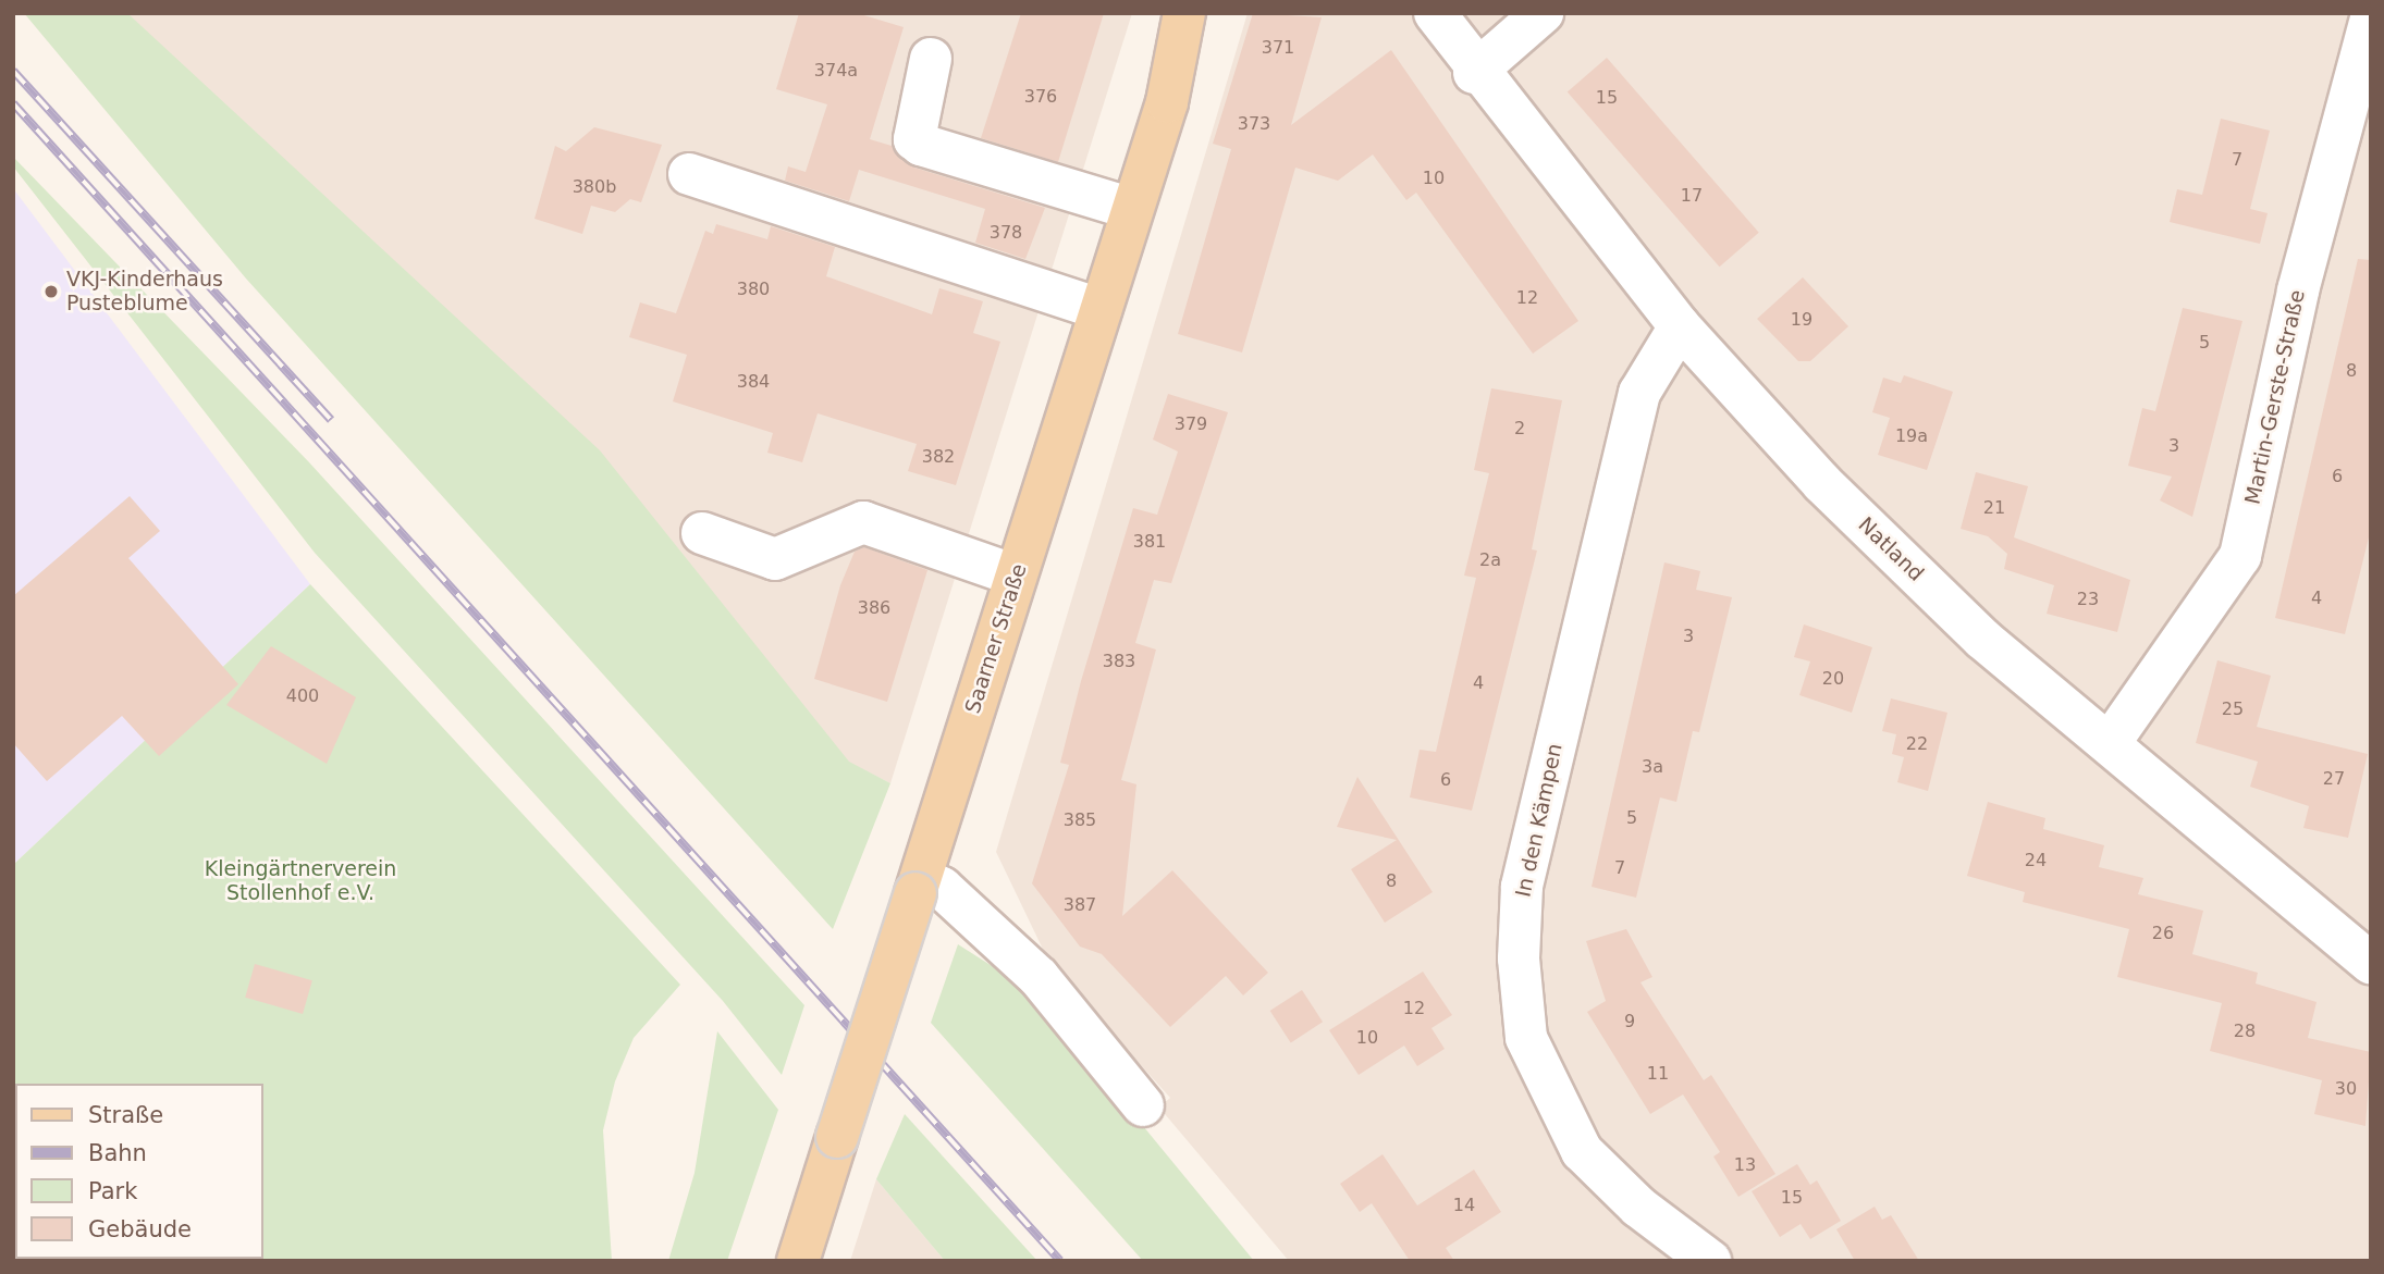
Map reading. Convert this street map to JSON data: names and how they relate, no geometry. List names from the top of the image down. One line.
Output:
{"streets":{"main road":["Saarner Straße"],"street":["Martin-Gerste-Straße","Natland","In den Kämpen"]},"crossings":[["Martin-Gerste-Straße","Natland"],["Natland","In den Kämpen"]],"parks":["Kleingärtnerverein Stollenhof e.V."],"places":["VKJ-Kinderhaus Pusteblume"],"house_numbers":["371","374a","376","15","373","7","10","380b","17","378","380","12","19","5","8","384","379","2","19a","3","382","6","21","381","2a","4","23","386","3","383","20","4","400","25","22","3a","27","6","5","385","24","7","8","387","26","12","9","28","10","11","30","13","15","14"],"legend":["Straße","Bahn","Park","Gebäude"]}
